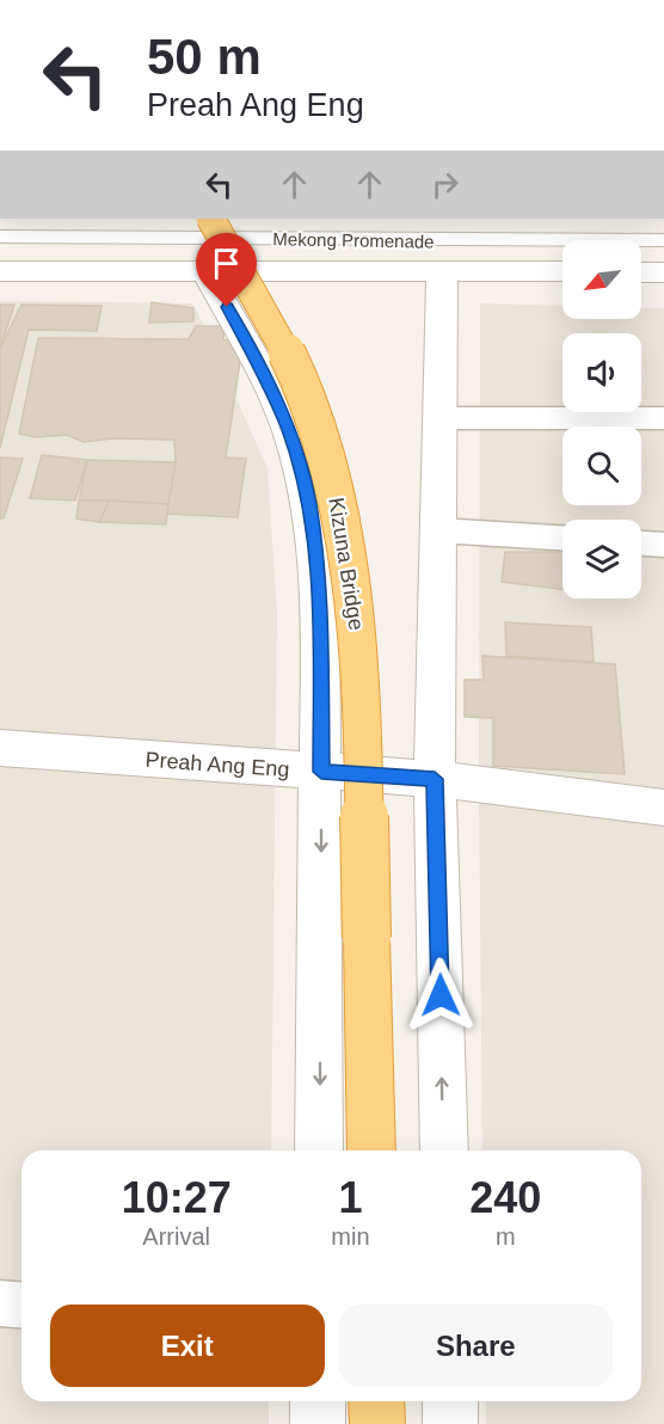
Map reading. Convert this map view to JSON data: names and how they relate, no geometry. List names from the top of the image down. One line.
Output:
{"streets":{"highway":["Kizuna Bridge"],"street":["Mekong Promenade","Preah Ang Eng"]},"north":"bottom left","page":{"turn":["50 m","Preah Ang Eng"],"eta":["10:27","Arrival","1","min","240","m"],"buttons":["Exit","Share"]}}
